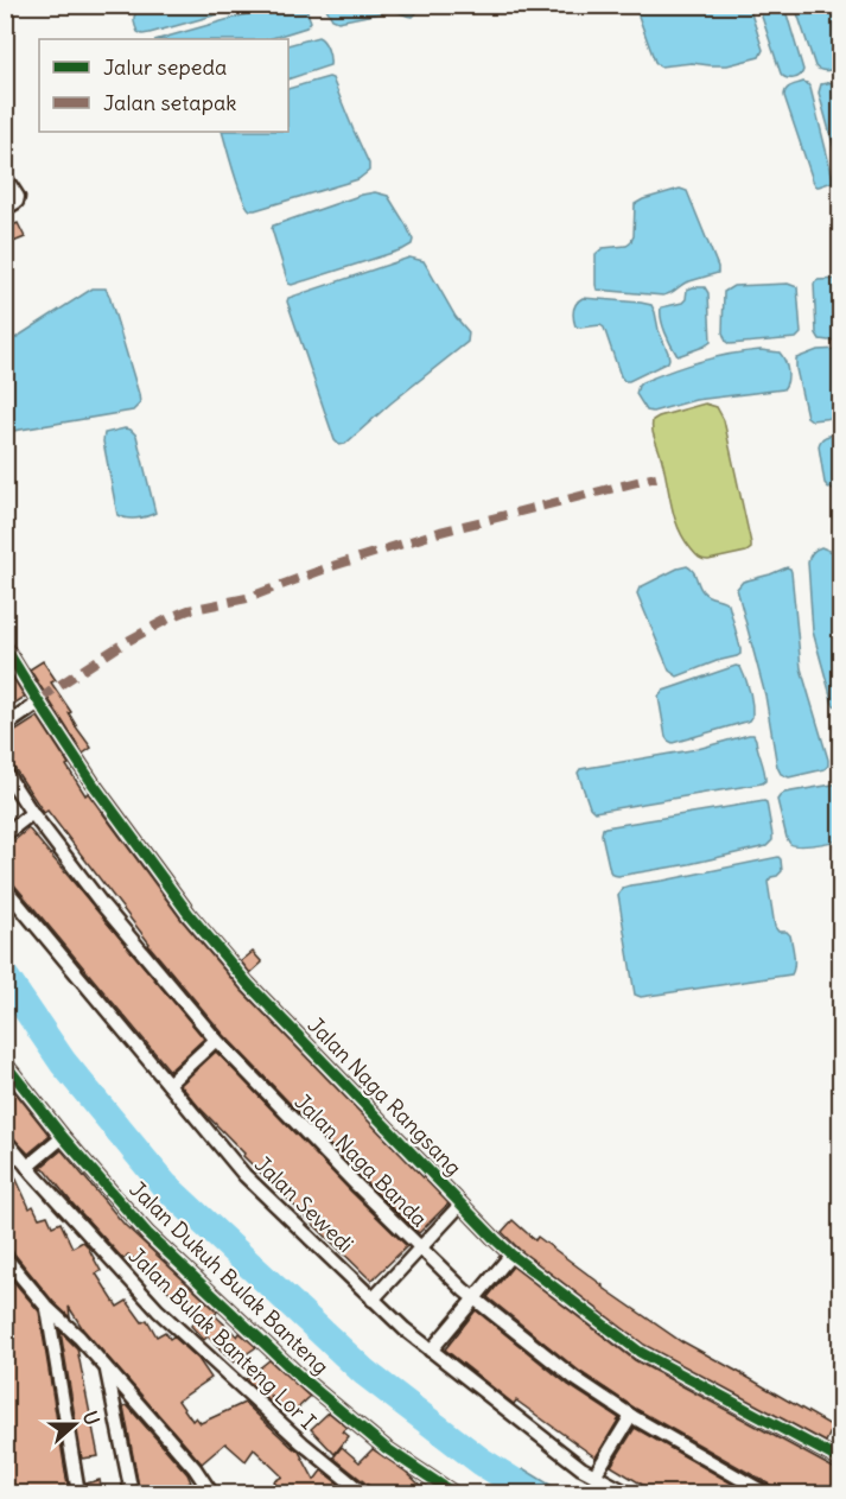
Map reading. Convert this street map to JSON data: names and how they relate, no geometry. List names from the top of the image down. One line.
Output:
{"streets":{"street":["Jalan Naga Rangsang","Jalan Naga Banda","Jalan Sewedi","Jalan Dukuh Bulak Banteng","Jalan Bulak Banteng Lor I"]},"legend":["Jalur sepeda","Jalan setapak"],"north":"right"}
